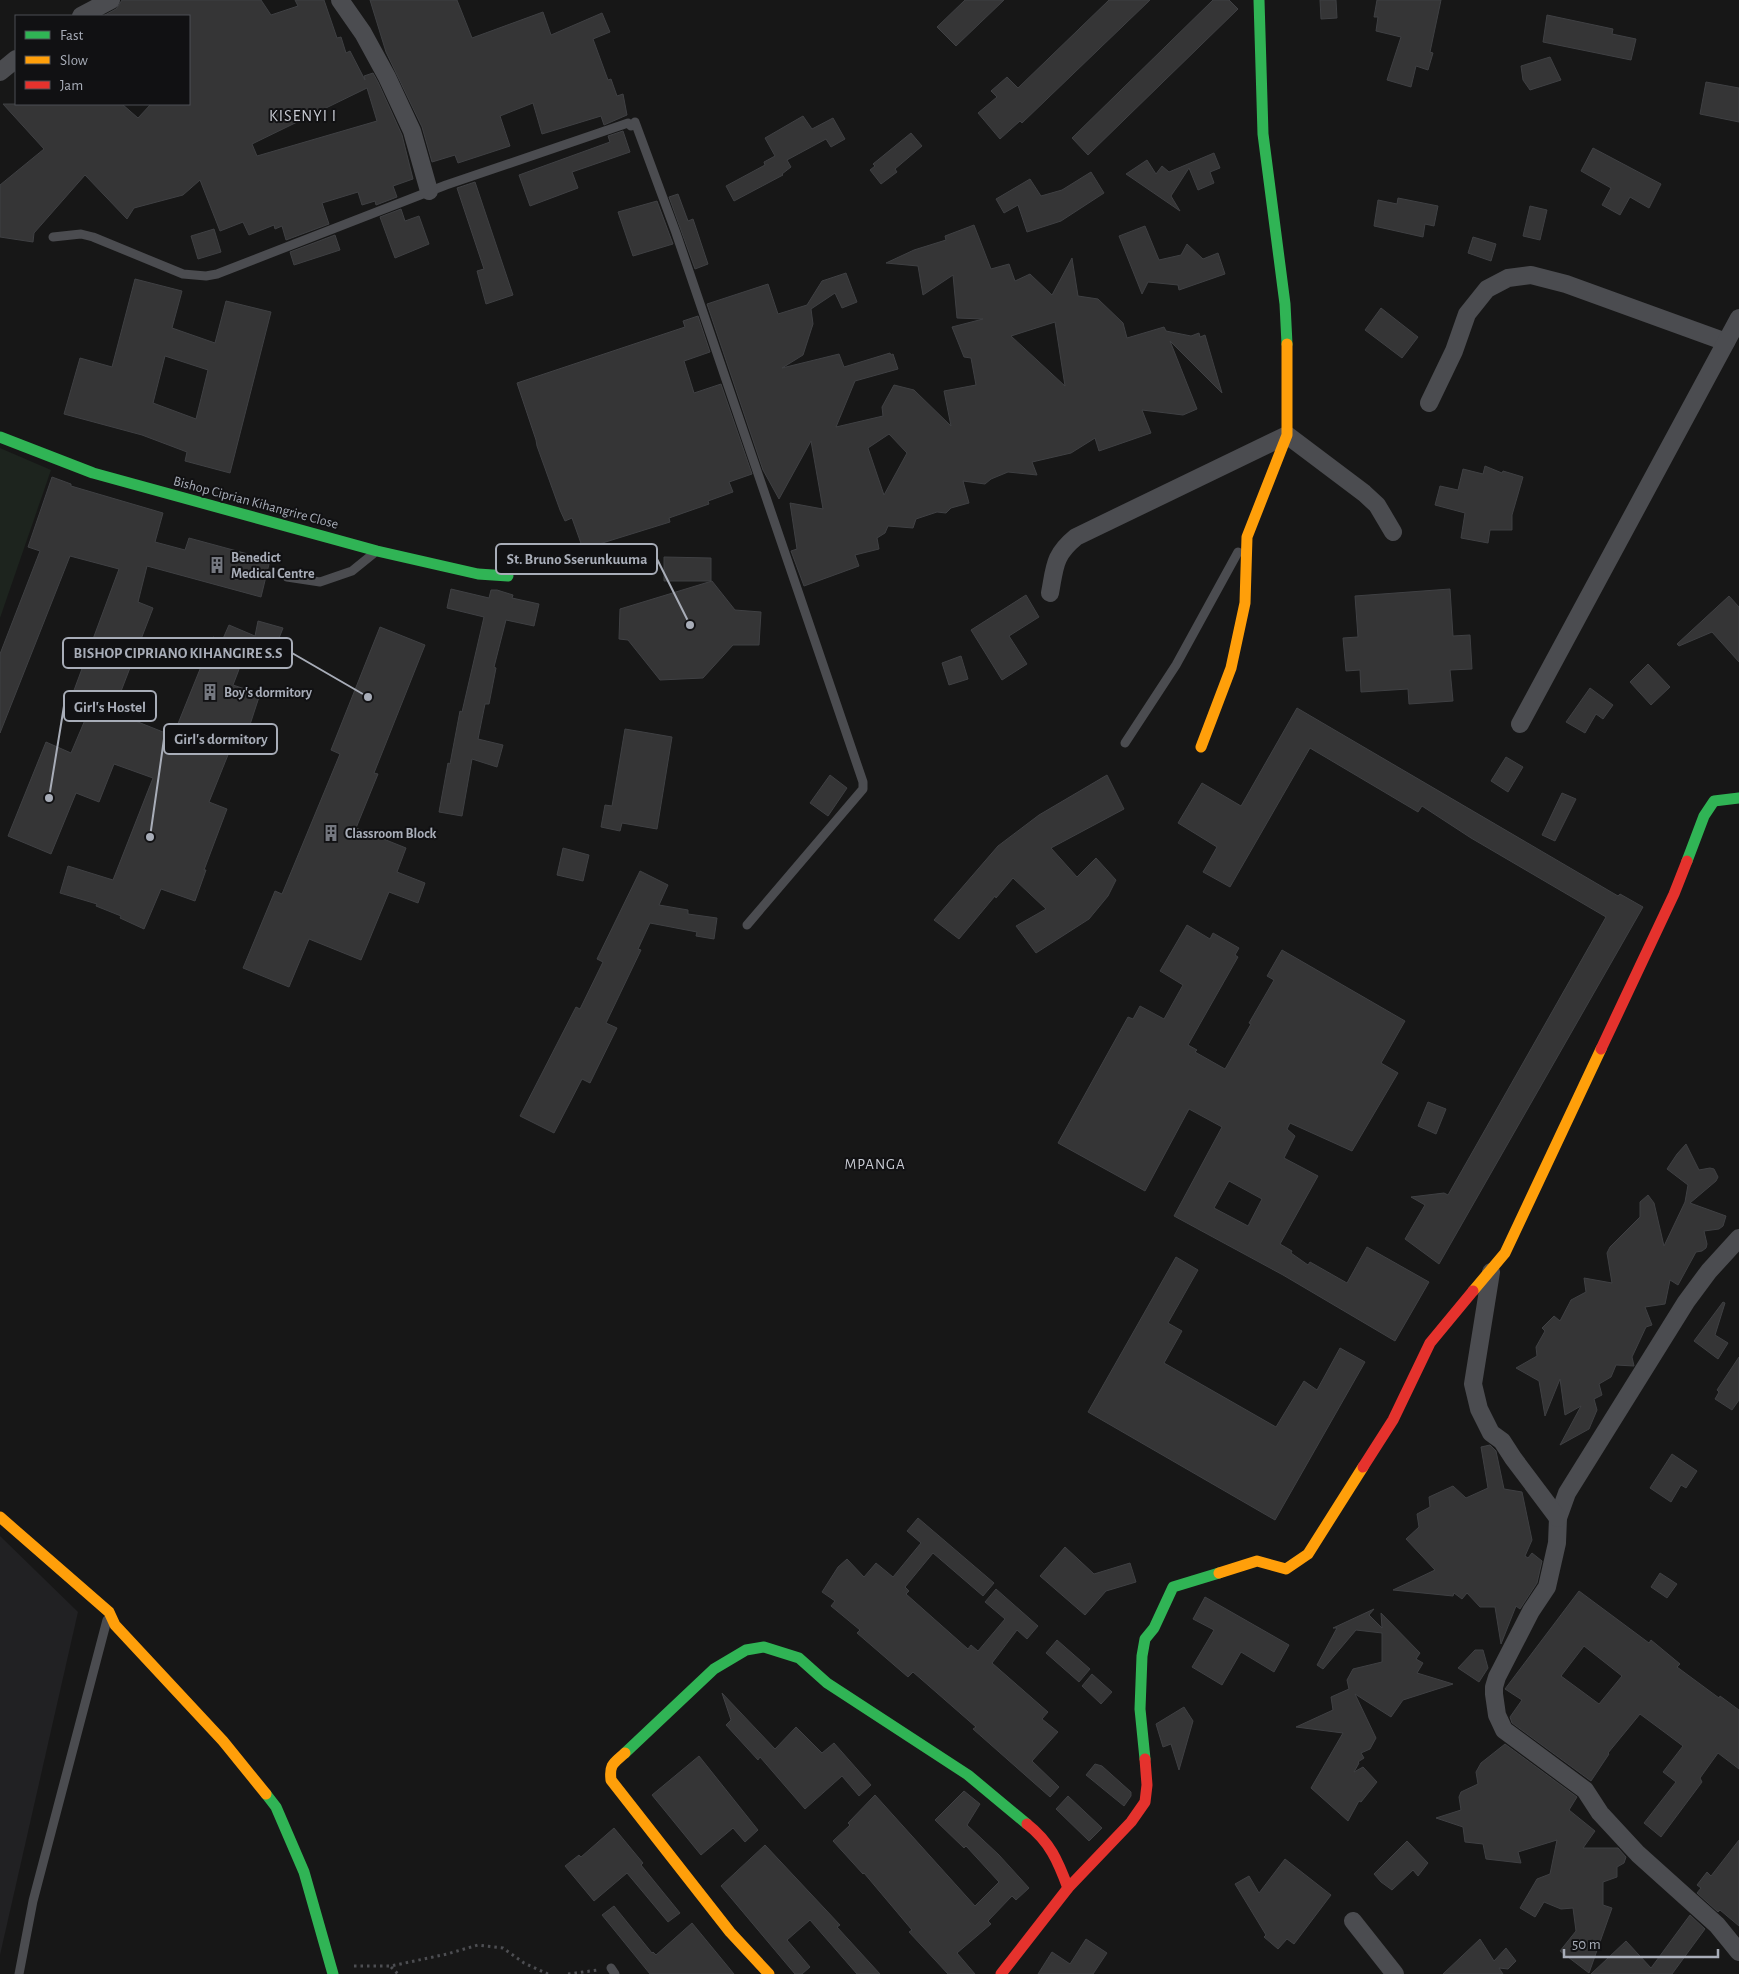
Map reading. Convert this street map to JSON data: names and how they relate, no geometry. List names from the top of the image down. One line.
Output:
{"streets":{"street":["Bishop Ciprian Kihangrire Close"]},"districts":["KISENYI I","MPANGA"],"places":{"building":["Benedict Medical Centre","Boy's dormitory","Classroom Block"],"other":["St. Bruno Sserunkuuma","BISHOP CIPRIANO KIHANGIRE S.S","Girl's Hostel","Girl's dormitory"]},"legend":["Fast","Slow","Jam"],"scale_bar":"50 m"}
